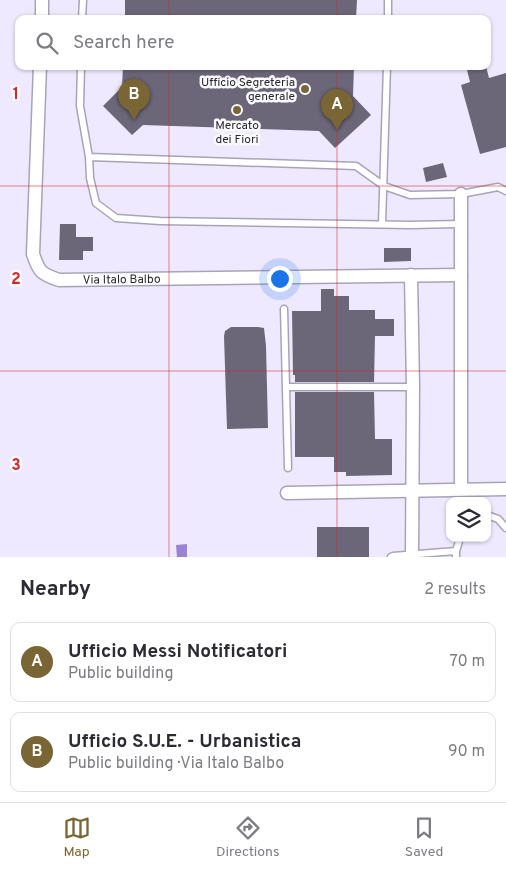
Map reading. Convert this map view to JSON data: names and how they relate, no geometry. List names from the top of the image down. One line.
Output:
{"streets":{"street":["Via Italo Balbo"]},"places":["Ufficio Segreteria generale","Mercato dei Fiori"],"page":{"search":"Search here","pins":["B","A"],"heading":["Nearby","2 results"],"list":[{"mark":"A","name":"Ufficio Messi Notificatori","note":"Public building","value":"70 m"},{"mark":"B","name":"Ufficio S.U.E. - Urbanistica","note":"Public building · Via Italo Balbo","value":"90 m"}],"nav":["Map","Directions","Saved"]},"grid":{"rows":["1","2","3"]}}
